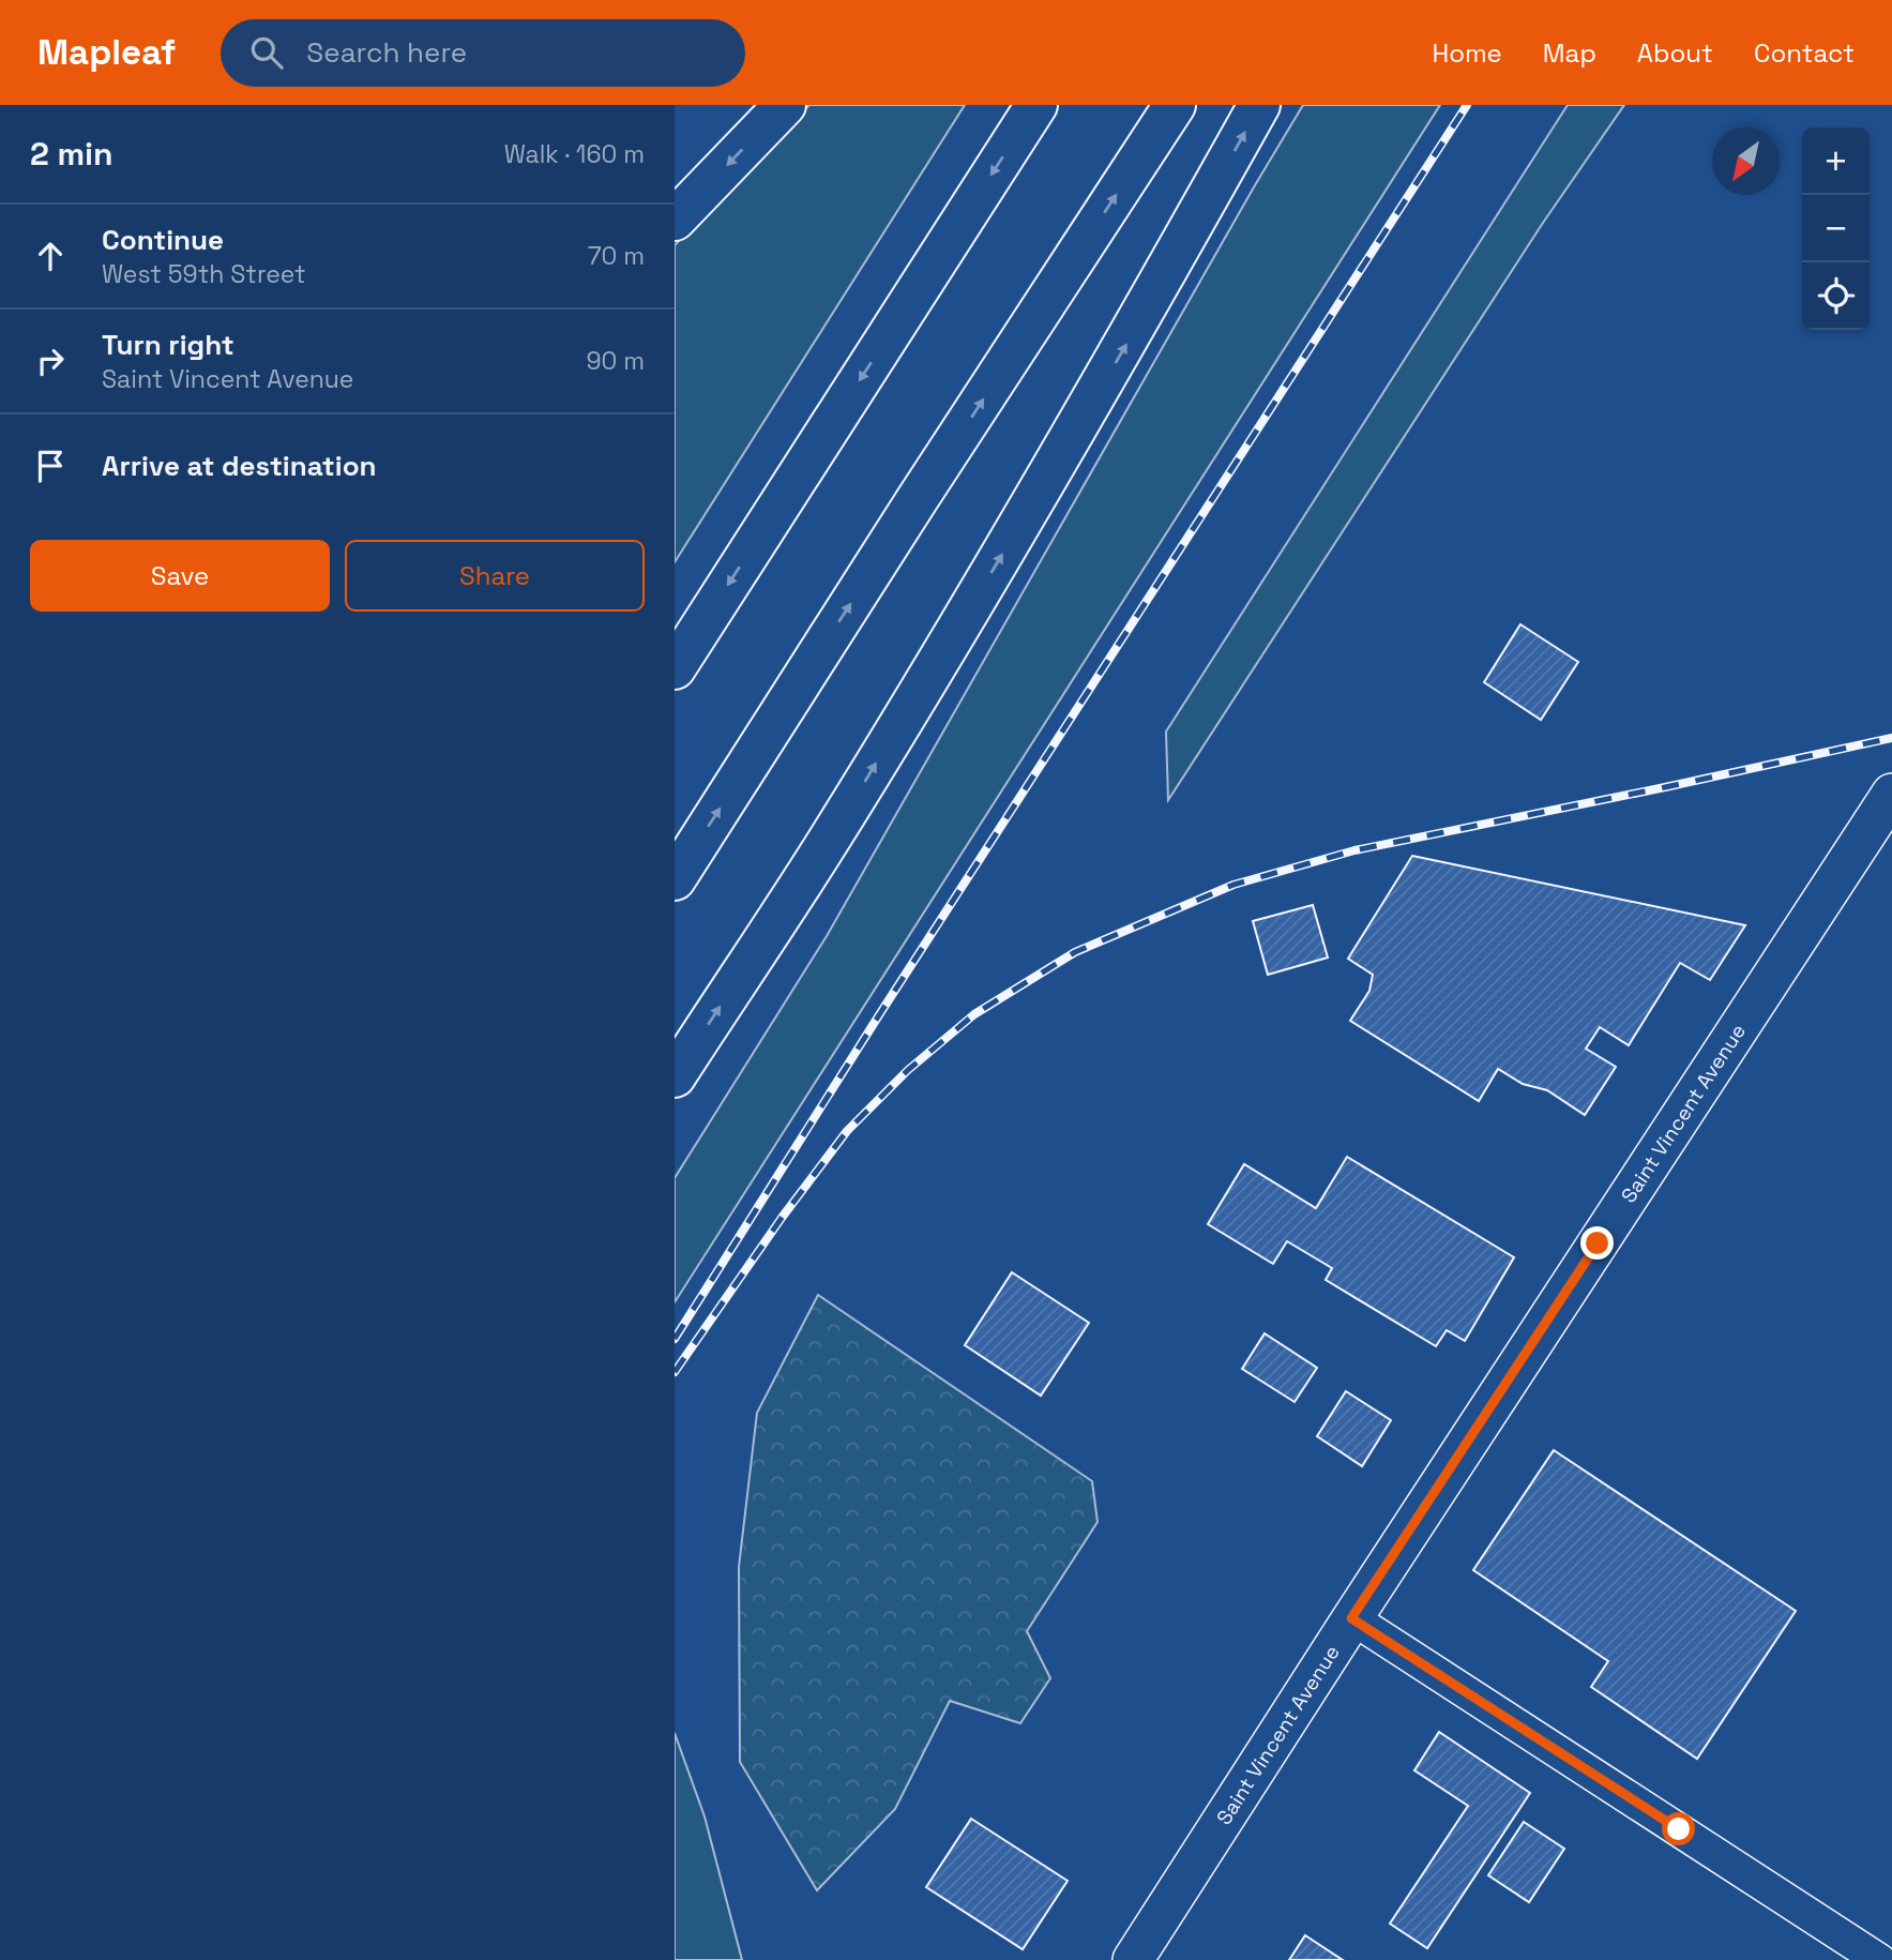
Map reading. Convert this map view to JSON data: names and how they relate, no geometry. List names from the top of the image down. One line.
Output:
{"streets":{"street":["Saint Vincent Avenue"]},"north":"bottom left","page":{"header":"Mapleaf","search":"Search here","nav":["Home","Map","About","Contact"],"heading":["2 min","Walk · 160 m"],"map_buttons":["+","−"],"list":[["Continue","West 59th Street","70 m"],["Turn right","Saint Vincent Avenue","90 m"],"Arrive at destination"],"buttons":["Save","Share"]}}
